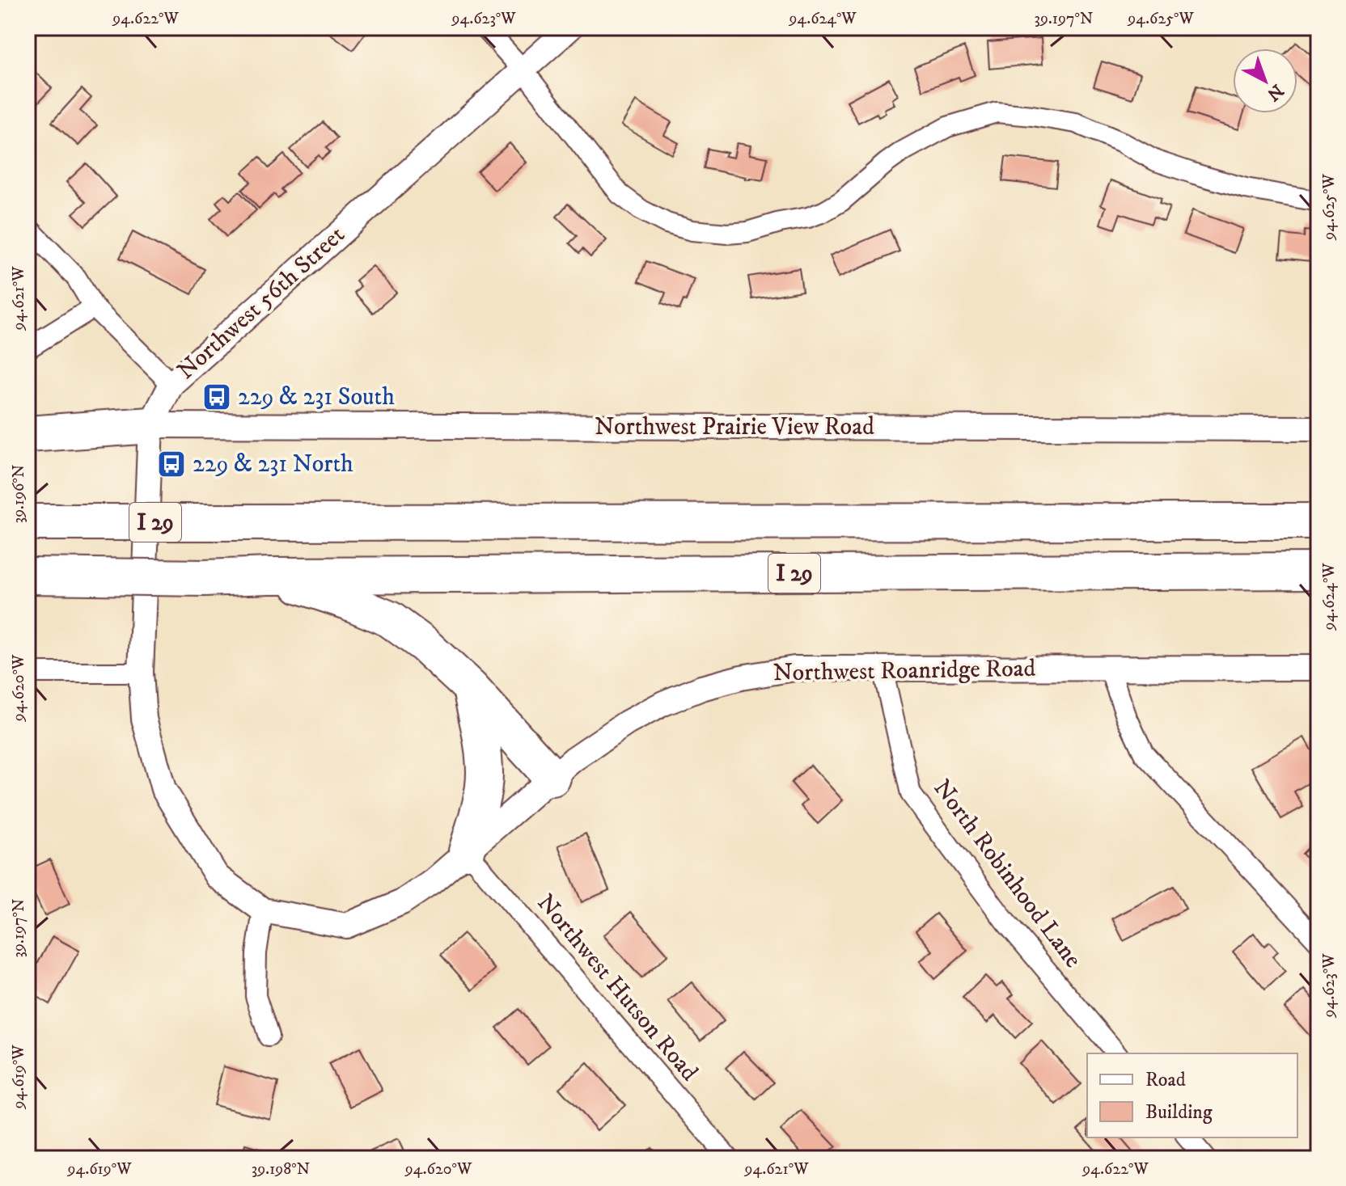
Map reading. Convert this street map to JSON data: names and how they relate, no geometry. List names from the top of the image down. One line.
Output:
{"streets":{"highway":["I 29"],"street":["Northwest 56th Street","Northwest Prairie View Road","Northwest Roanridge Road","North Robinhood Lane","Northwest Hutson Road"]},"crossings":[["Northwest 56th Street","Northwest Prairie View Road"],["Northwest 56th Street","Northwest Roanridge Road"],["Northwest Roanridge Road","North Robinhood Lane"],["Northwest Roanridge Road","Northwest Hutson Road"]],"places":{"bus stop":["229 & 231 South","229 & 231 North"]},"legend":["Road","Building"],"north":"bottom right","coordinates":["94.622°W","94.623°W","94.624°W","39.197°N","94.625°W","94.621°W","39.196°N","94.620°W","94.619°W","39.198°N"]}
